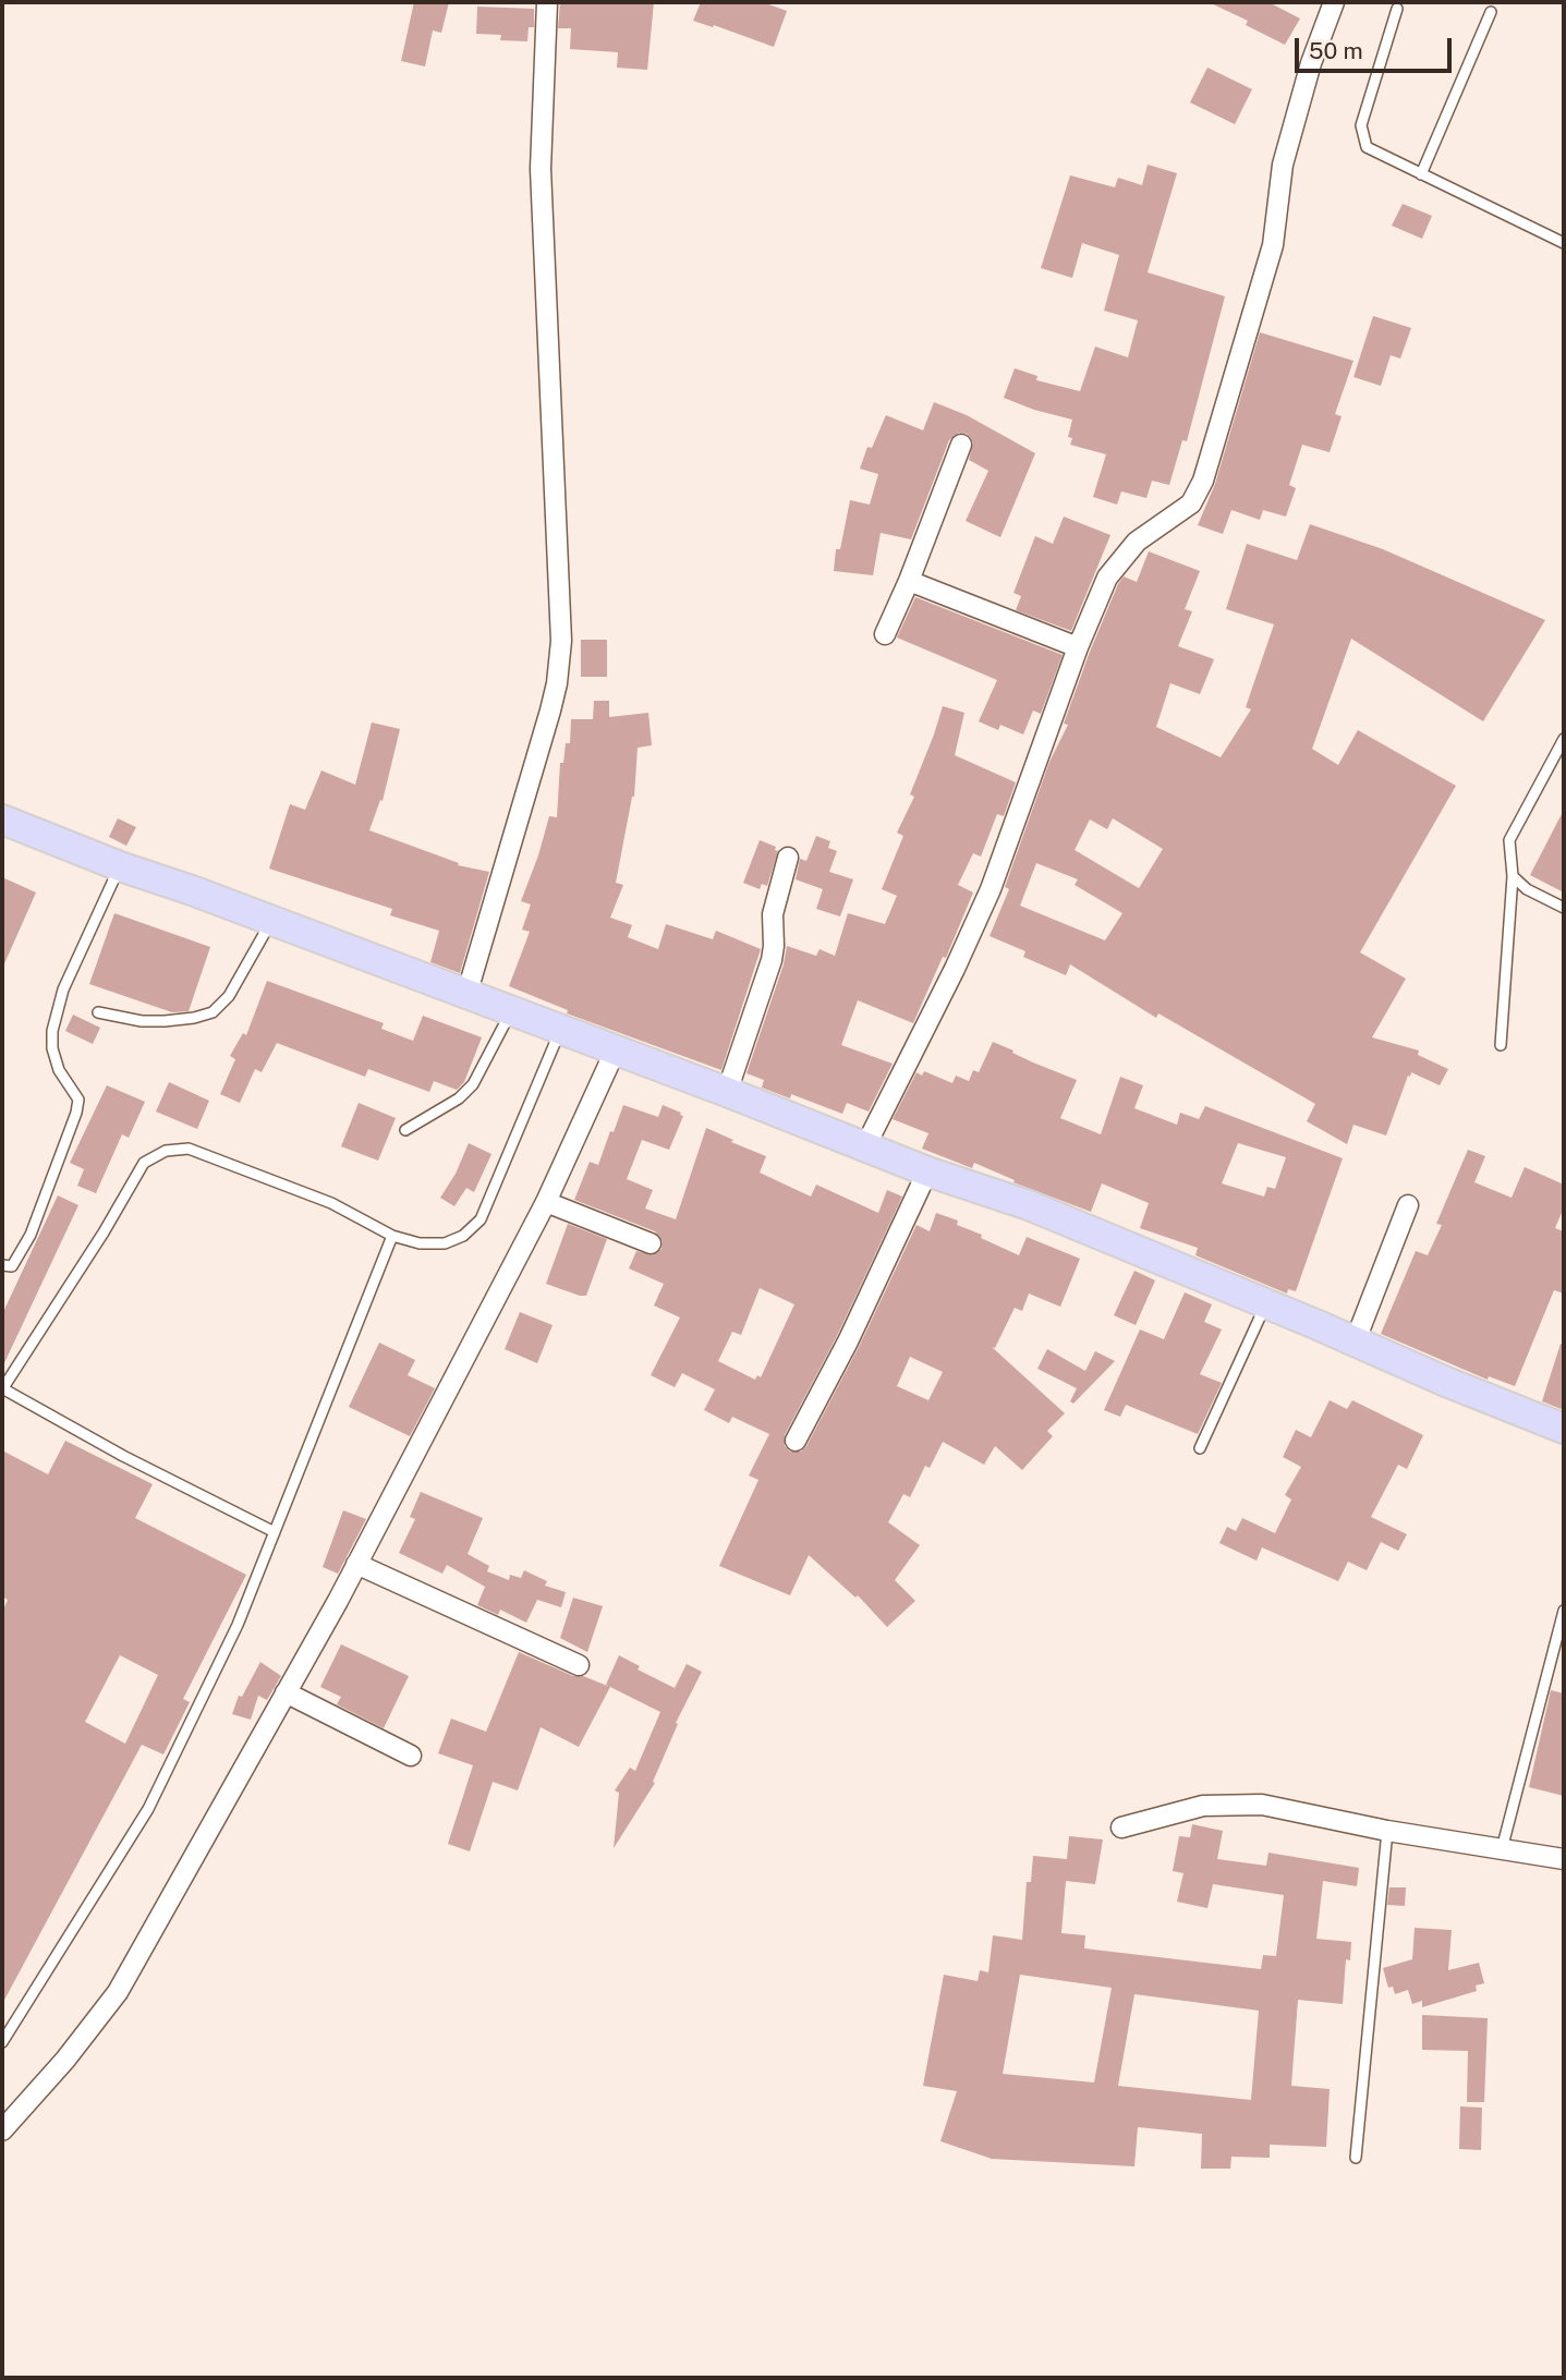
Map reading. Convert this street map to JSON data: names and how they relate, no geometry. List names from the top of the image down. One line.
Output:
{"scale_bar":"50 m"}
